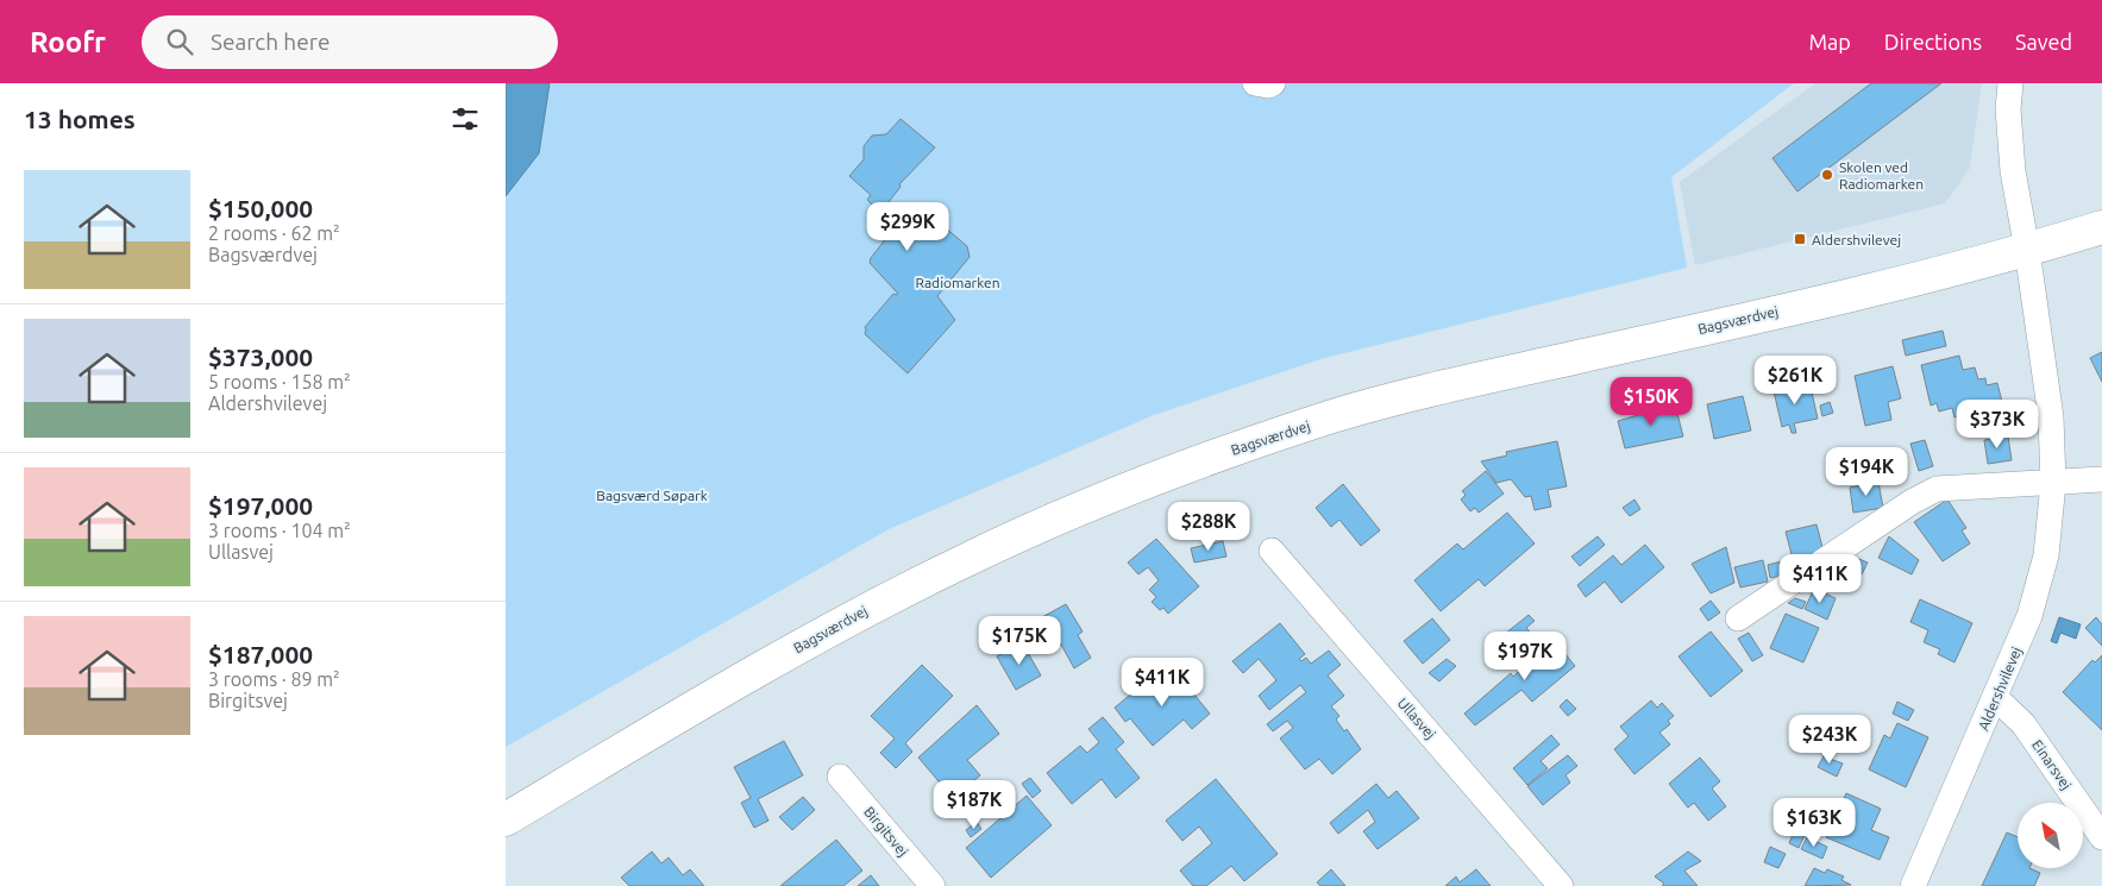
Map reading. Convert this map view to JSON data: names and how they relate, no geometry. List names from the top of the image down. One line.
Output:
{"streets":{"main road":["Bagsværdvej"],"street":["Aldershvilevej","Ullasvej","Einarsvej","Birgitsvej"]},"crossings":[["Bagsværdvej","Aldershvilevej"],["Aldershvilevej","Einarsvej"]],"parks":["Radiomarken","Bagsværd Søpark"],"places":{"other":["Skolen ved Radiomarken"],"transit":["Aldershvilevej"]},"north":"top left","page":{"header":"Roofr","search":"Search here","nav":["Map","Directions","Saved"],"heading":"13 homes","list":[{"name":"$150,000","note":"2 rooms · 62 m² · Bagsværdvej"},{"name":"$373,000","note":"5 rooms · 158 m² · Aldershvilevej"},{"name":"$197,000","note":"3 rooms · 104 m² · Ullasvej"},{"name":"$187,000","note":"3 rooms · 89 m² · Birgitsvej"}],"price":["$299K","$261K","$150K","$373K","$194K","$288K","$411K","$175K","$197K","$411K","$243K","$187K","$163K"]}}
